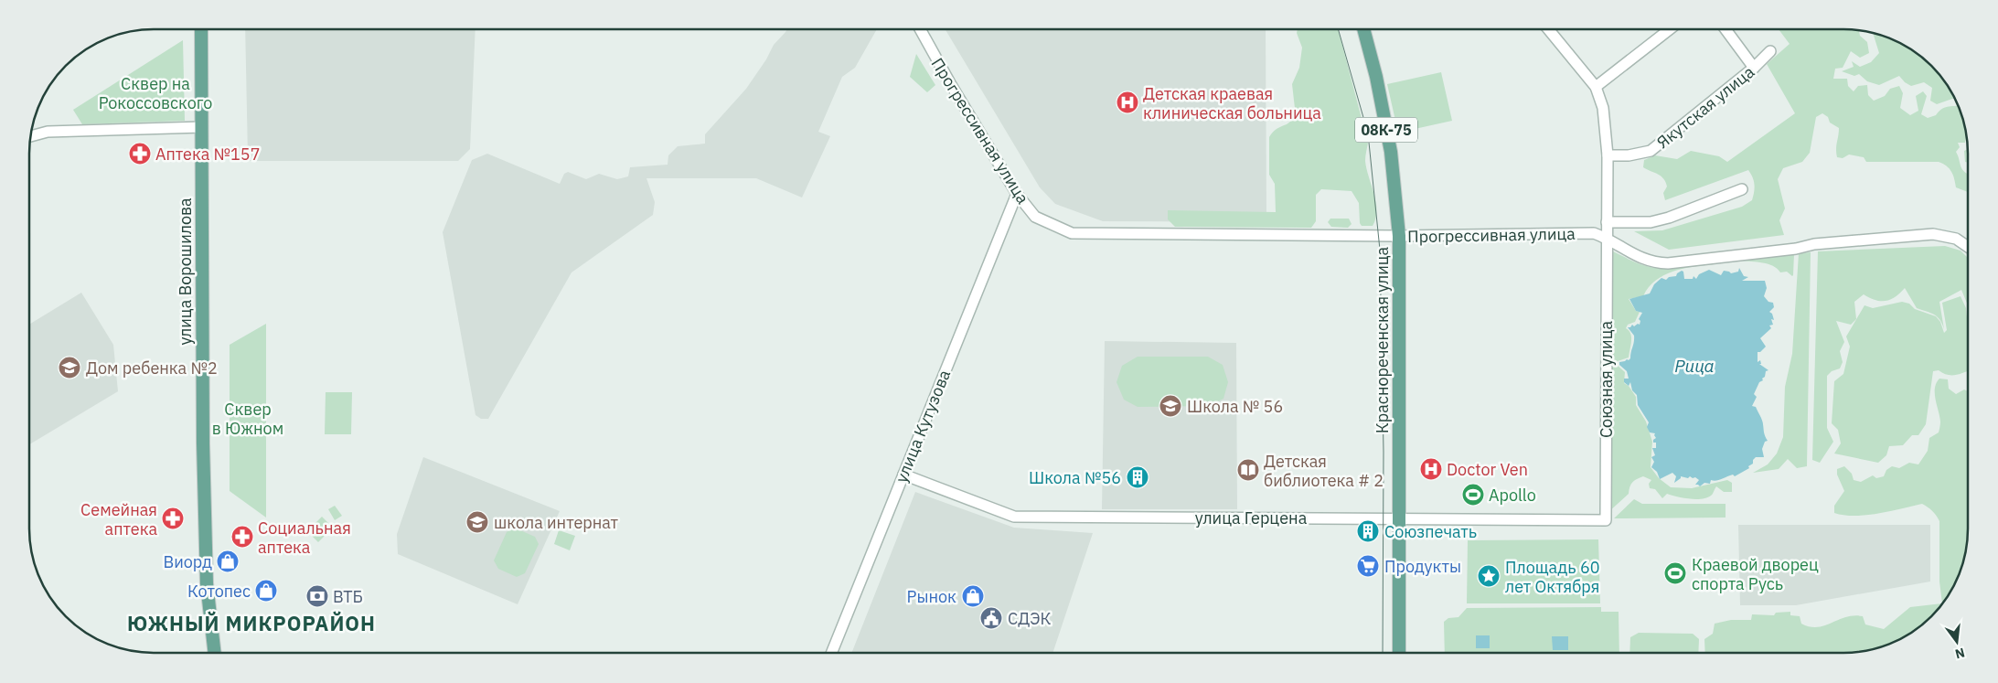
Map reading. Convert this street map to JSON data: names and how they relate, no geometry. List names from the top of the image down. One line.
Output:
{"streets":{"main road":["08К-75","улица Ворошилова","Краснореченская улица"],"street":["Якутская улица","Прогрессивная улица","Союзная улица","улица Кутузова","улица Герцена"]},"crossings":[["Якутская улица","Союзная улица"],["Прогрессивная улица","Краснореченская улица"],["Прогрессивная улица","Союзная улица"],["Прогрессивная улица","улица Кутузова"],["Краснореченская улица","улица Герцена"],["Союзная улица","улица Герцена"],["улица Кутузова","улица Герцена"]],"districts":["ЮЖНЫЙ МИКРОРАЙОН"],"water":["Рица"],"parks":["Сквер на Рокоссовского","Сквер в Южном"],"places":{"hospital":["Детская краевая клиническая больница","Doctor Ven"],"pharmacy":["Аптека №157","Семейная аптека","Социальная аптека"],"school or university":["Дом ребенка №2","Школа № 56","школа интернат"],"library":["Детская библиотека # 2"],"building":["Школа №56","Союзпечать"],"sports":["Apollo","Краевой дворец спорта Русь"],"shop":["Виорд","Котопес","Рынок"],"supermarket":["Продукты"],"place":["Площадь 60 лет Октября"],"bank":["ВТБ"],"public building":["СДЭК"]},"north":"bottom"}
